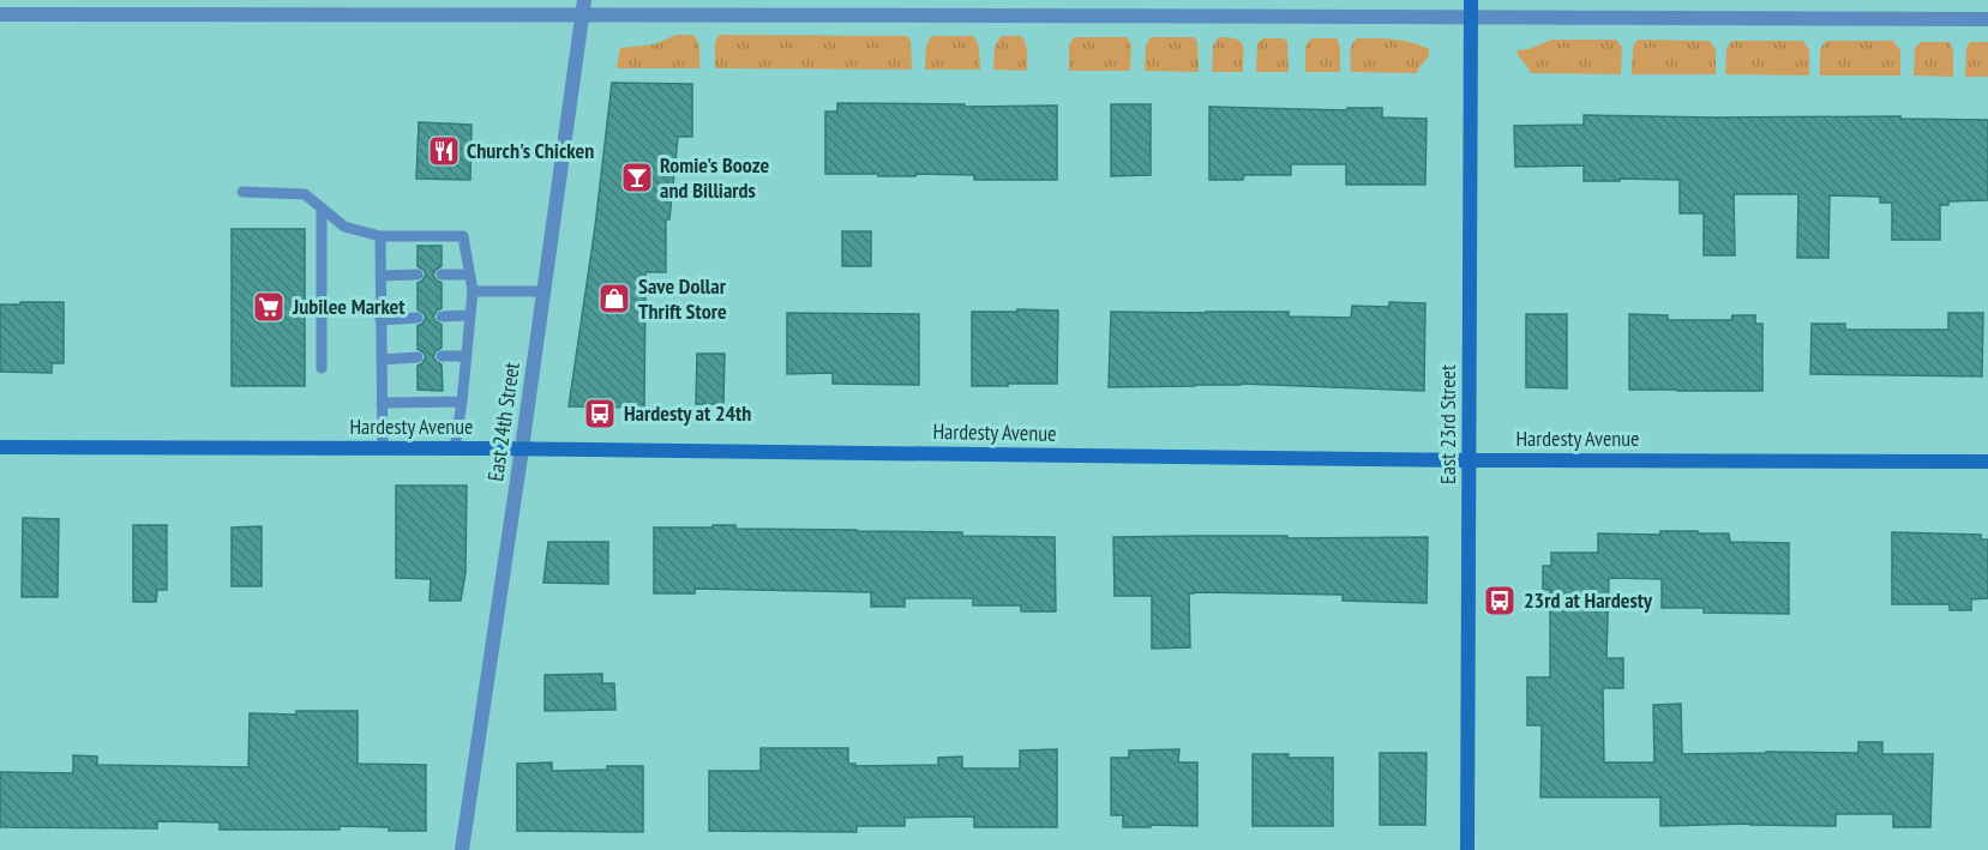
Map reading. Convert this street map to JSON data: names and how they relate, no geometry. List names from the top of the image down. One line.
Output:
{"streets":{"main road":["East 23rd Street","Hardesty Avenue"],"street":["East 24th Street"]},"crossings":[["East 24th Street","Hardesty Avenue"],["East 23rd Street","Hardesty Avenue"]],"places":{"restaurant":["Church's Chicken"],"bar":["Romie's Booze and Billiards"],"shop":["Save Dollar Thrift Store"],"supermarket":["Jubilee Market"],"bus stop":["Hardesty at 24th","23rd at Hardesty"]}}
